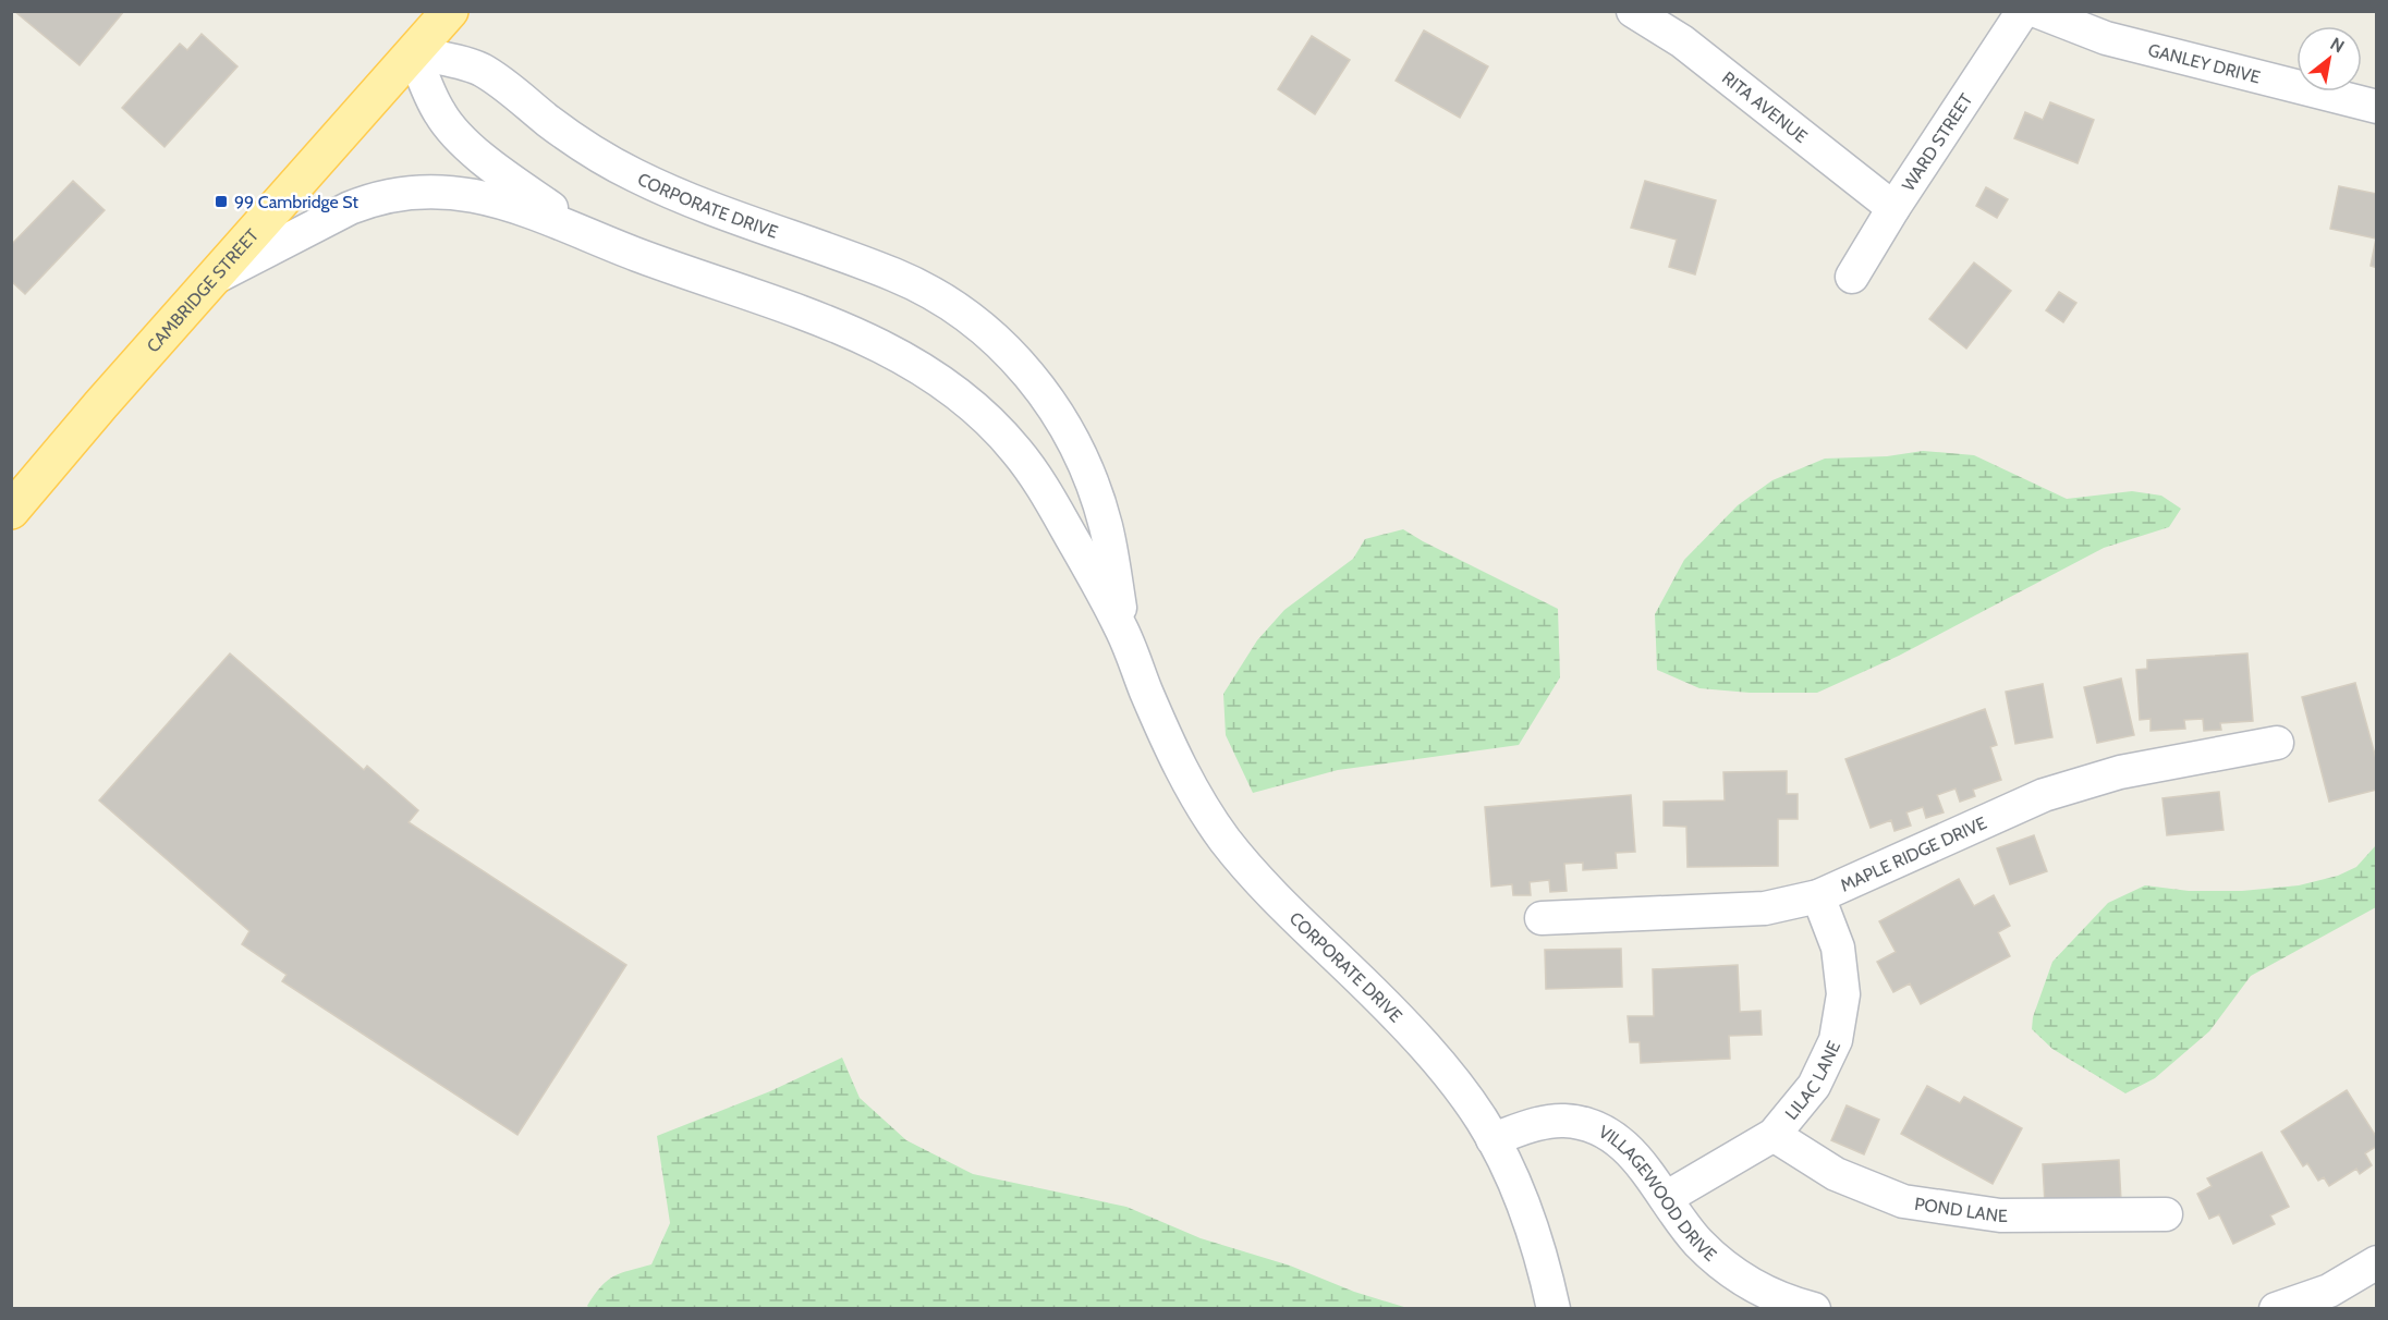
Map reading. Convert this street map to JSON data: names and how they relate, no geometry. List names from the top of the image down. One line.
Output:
{"streets":{"main road":["CAMBRIDGE STREET"],"street":["GANLEY DRIVE","RITA AVENUE","WARD STREET","CORPORATE DRIVE","MAPLE RIDGE DRIVE","LILAC LANE","VILLAGEWOOD DRIVE","POND LANE"]},"crossings":[["RITA AVENUE","WARD STREET"],["CORPORATE DRIVE","CAMBRIDGE STREET"],["CORPORATE DRIVE","VILLAGEWOOD DRIVE"],["MAPLE RIDGE DRIVE","LILAC LANE"],["LILAC LANE","VILLAGEWOOD DRIVE"],["LILAC LANE","POND LANE"]],"places":{"transit":["99 Cambridge St"]},"north":"top right"}
